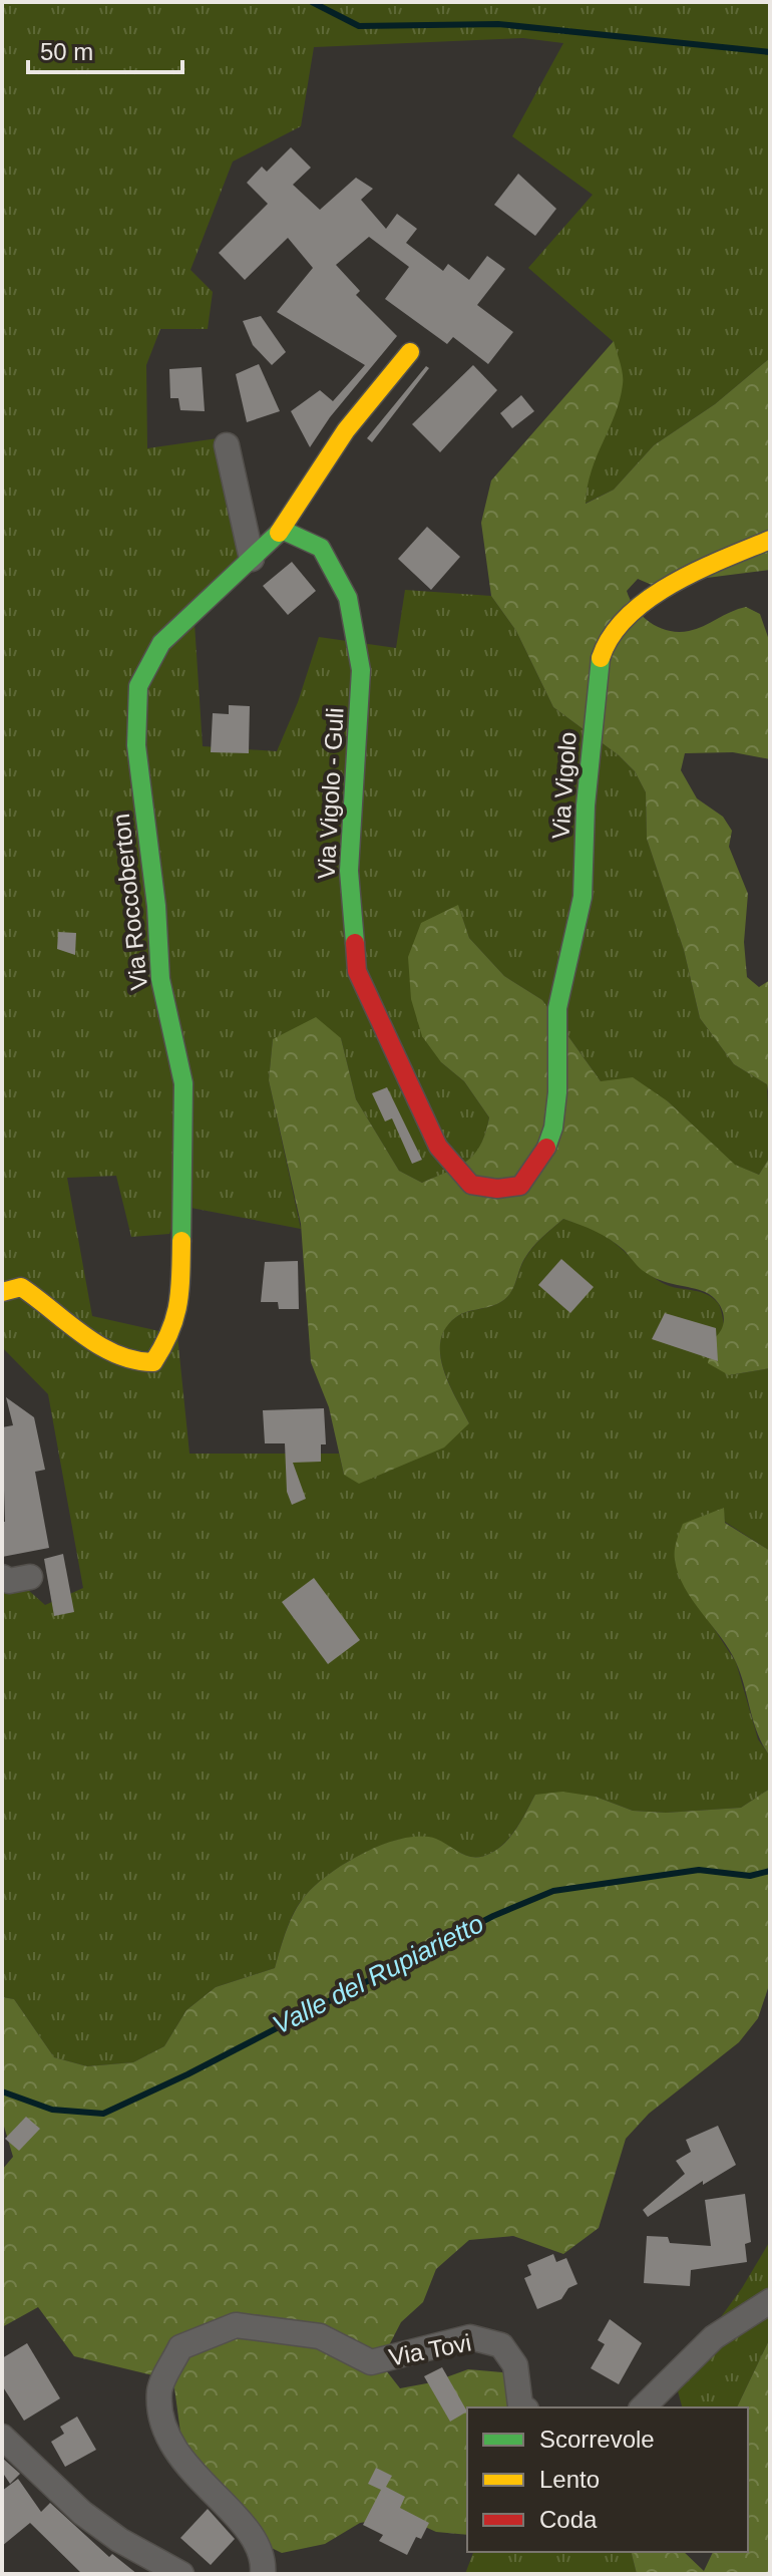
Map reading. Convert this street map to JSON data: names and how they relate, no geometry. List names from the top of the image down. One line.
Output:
{"streets":{"street":["Via Vigolo","Via Vigolo - Guli","Via Roccoberton","Via Tovi"]},"crossings":[["Via Vigolo","Via Vigolo - Guli"],["Via Vigolo - Guli","Via Roccoberton"]],"water":["Valle del Rupiarietto"],"legend":["Scorrevole","Lento","Coda"],"scale_bar":"50 m"}
